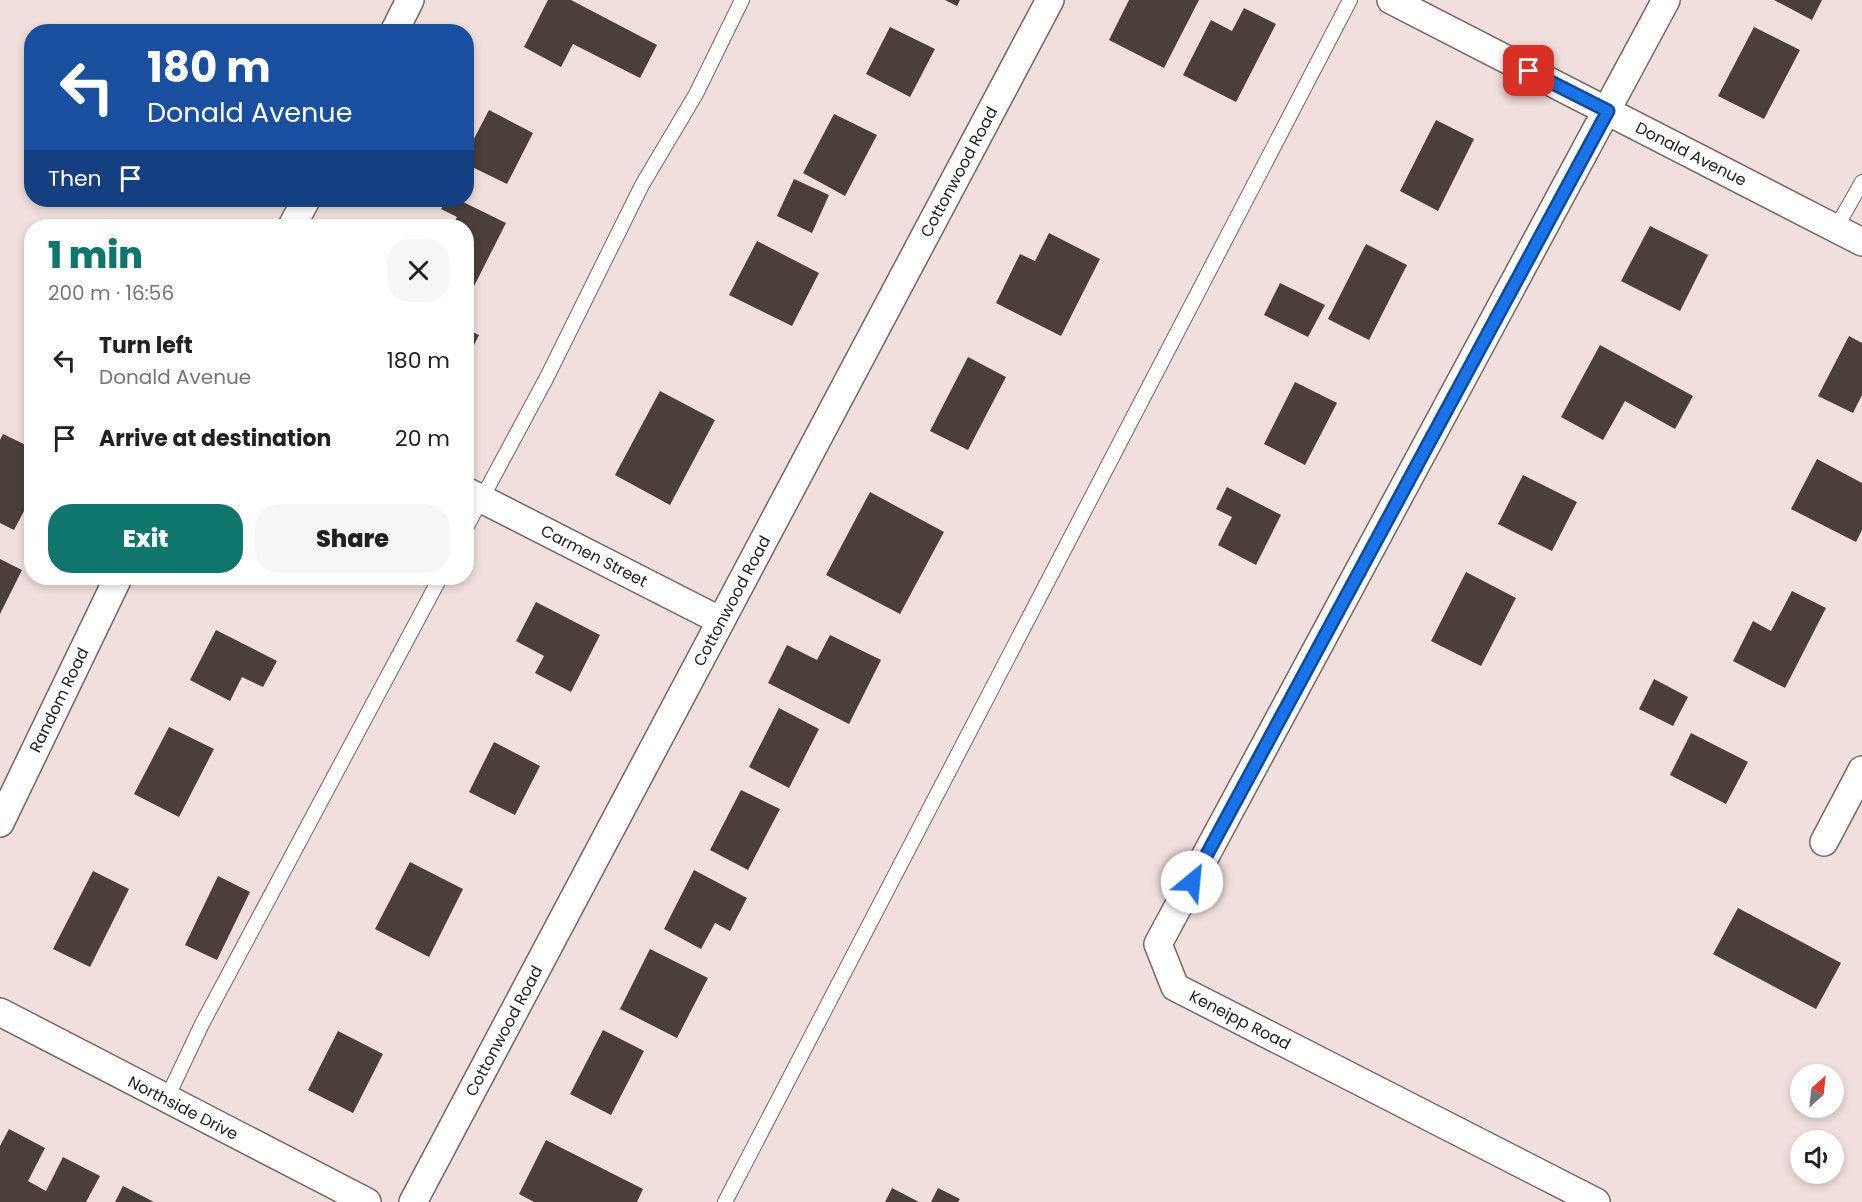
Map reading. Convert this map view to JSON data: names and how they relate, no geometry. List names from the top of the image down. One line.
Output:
{"streets":{"street":["Donald Avenue","Cottonwood Road","Carmen Street","Random Road","Keneipp Road","Northside Drive"]},"crossings":[["Donald Avenue","Keneipp Road"],["Cottonwood Road","Carmen Street"]],"north":"top right","page":{"turn":["180 m","Donald Avenue"],"then":"Then","heading":["1 min","200 m · 16:56"],"list":[{"name":"Turn left","note":"Donald Avenue","value":"180 m"},{"name":"Arrive at destination","value":"20 m"}],"buttons":["Exit","Share"]}}
